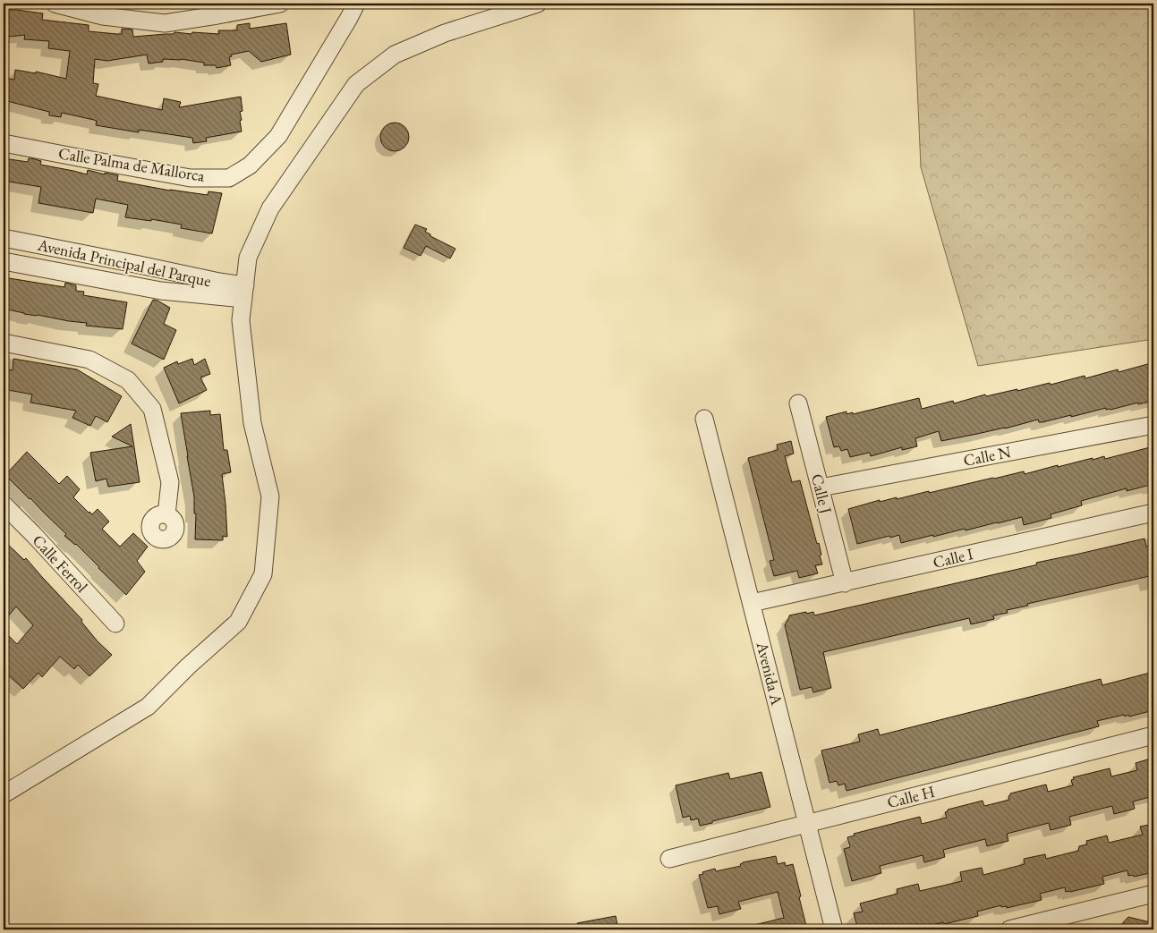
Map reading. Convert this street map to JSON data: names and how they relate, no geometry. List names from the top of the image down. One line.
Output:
{"streets":{"street":["Calle Palma de Mallorca","Avenida Principal del Parque","Calle N","Calle J","Calle I","Calle Ferrol","Avenida A","Calle H"]},"crossings":[["Calle N","Calle J"],["Calle J","Calle I"],["Calle I","Avenida A"],["Avenida A","Calle H"]]}
